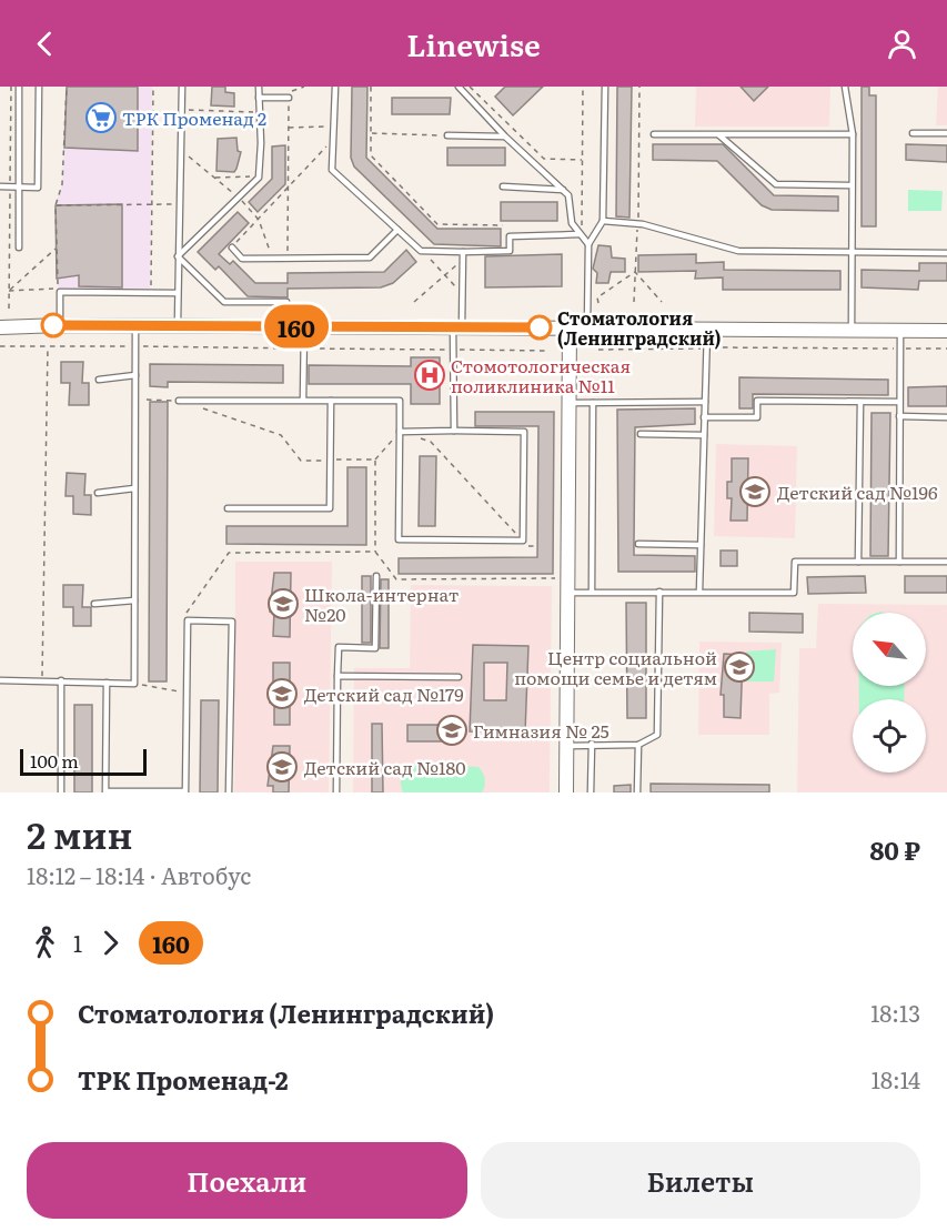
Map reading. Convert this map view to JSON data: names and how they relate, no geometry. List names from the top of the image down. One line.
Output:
{"places":{"supermarket":["ТРК Променад 2"],"other":["Стоматология (Ленинградский)"],"hospital":["Стомотологическая поликлиника №11"],"school or university":["Детский сад №196","Школа-интернат №20","Центр социальной помощи семье и детям","Детский сад №179","Гимназия № 25","Детский сад №180"]},"lines":["bus line 160"],"scale_bar":"100 m","north":"top left","page":{"header":"Linewise","on_map":"160","scale":"100 m","heading":["2 мин","18:12 – 18:14 · Автобус","80 ₽"],"legs":["1","160"],"list":[{"name":"Стоматология (Ленинградский)","value":"18:13"},{"name":"ТРК Променад-2","value":"18:14"}],"buttons":["Поехали","Билеты"]}}
